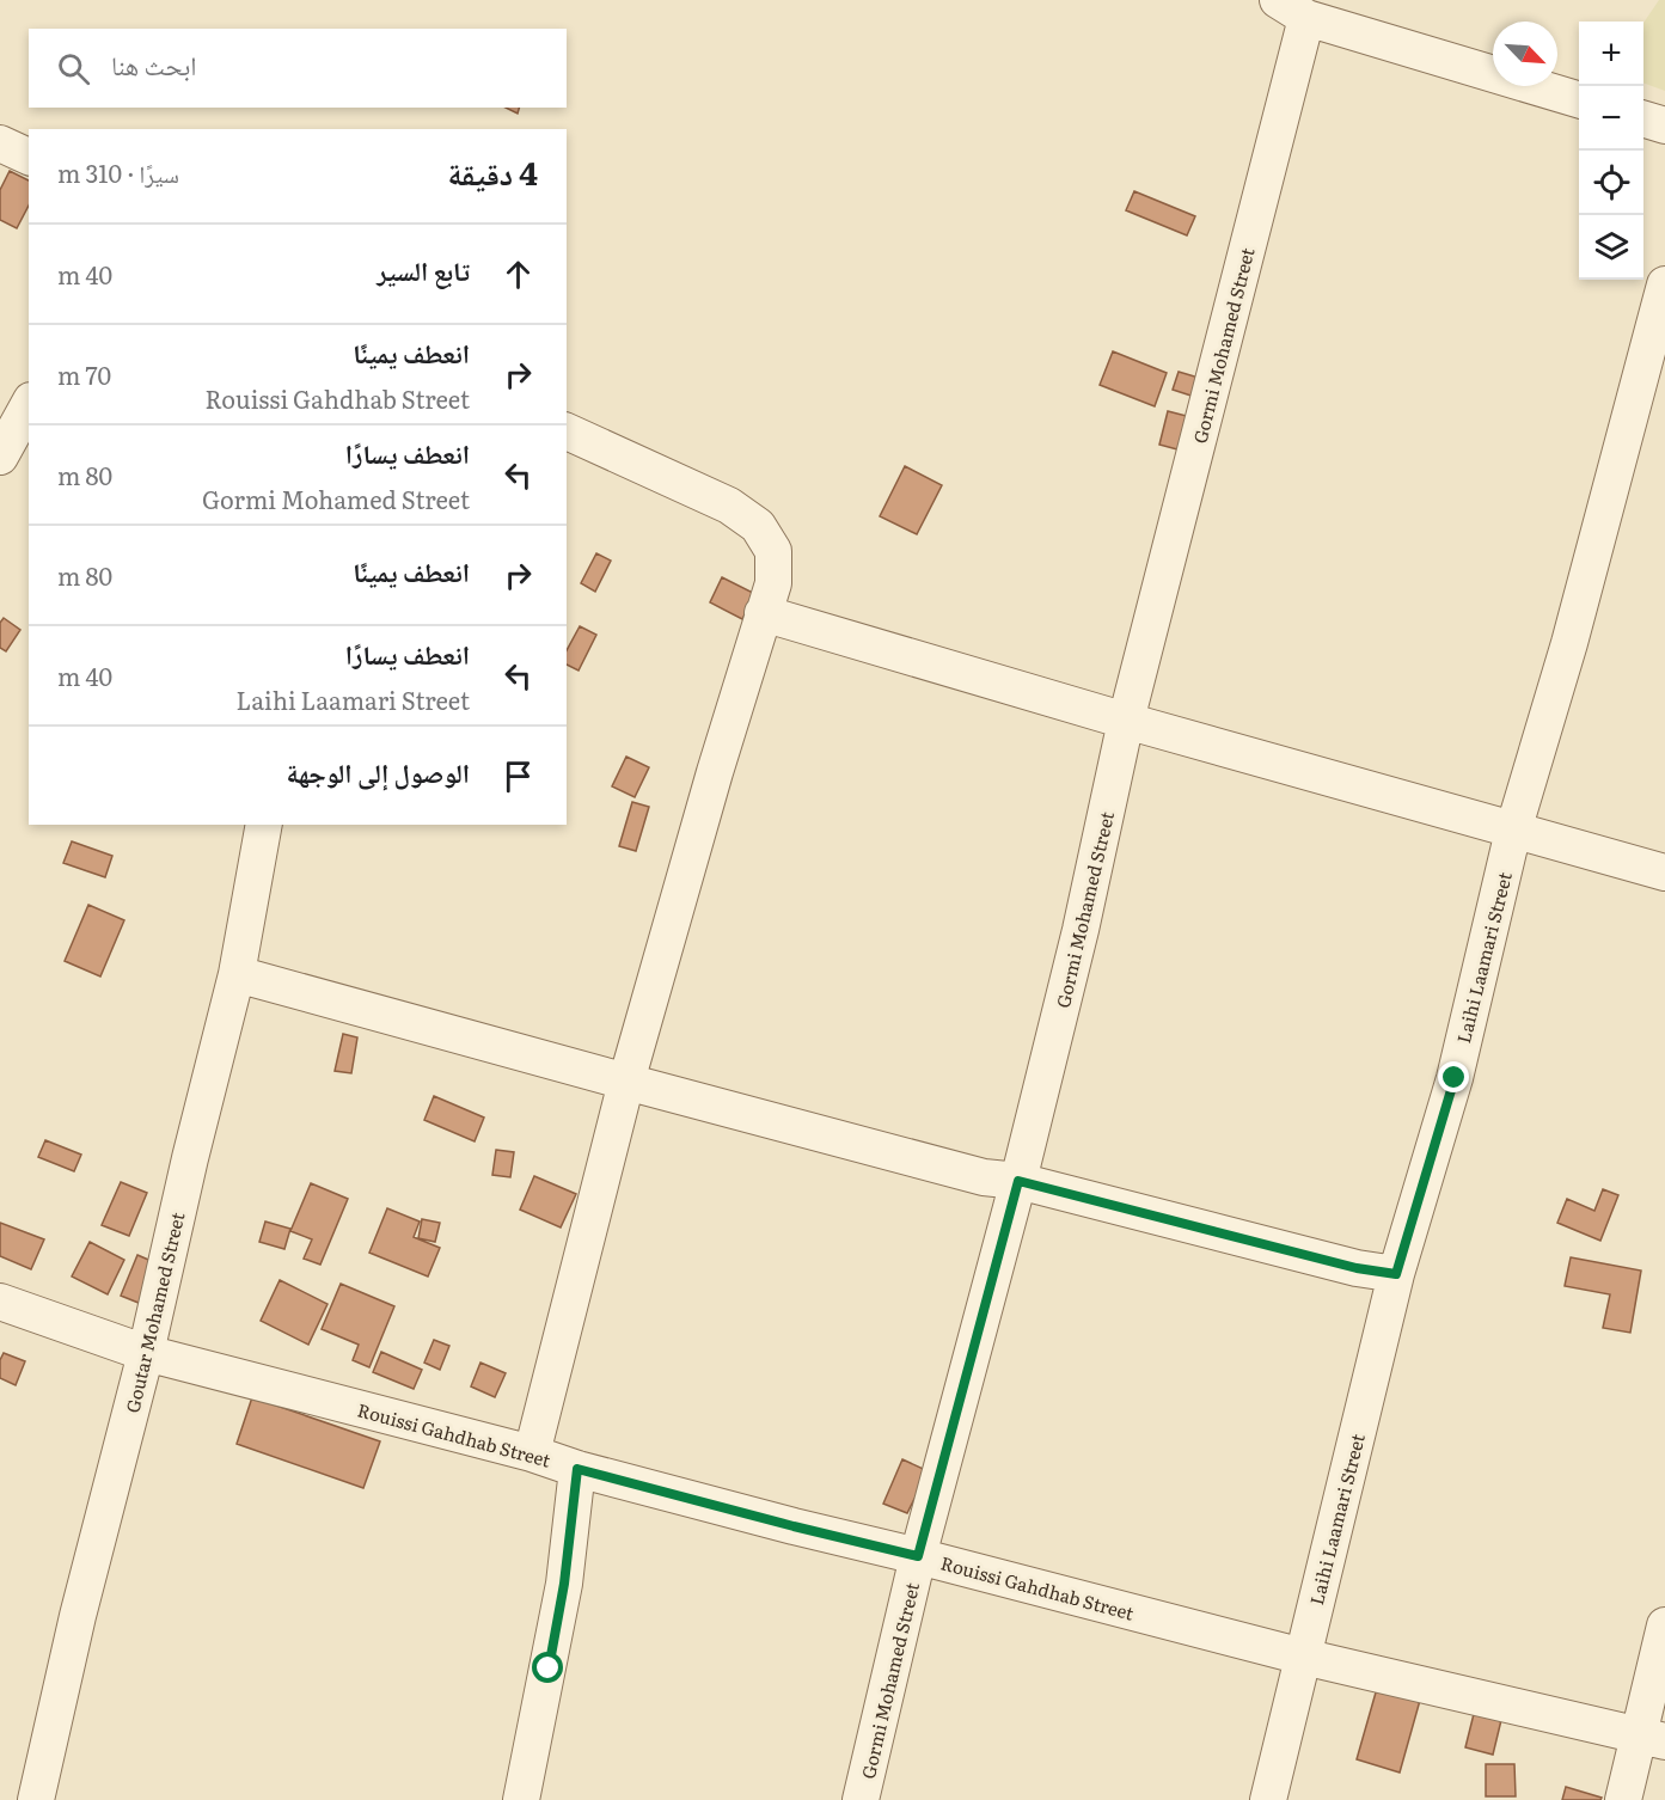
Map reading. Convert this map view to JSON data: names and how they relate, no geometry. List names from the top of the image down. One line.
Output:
{"streets":{"street":["Gormi Mohamed Street","Laihi Laamari Street","Goutar Mohamed Street","Rouissi Gahdhab Street"]},"crossings":[["Gormi Mohamed Street","Rouissi Gahdhab Street"],["Laihi Laamari Street","Rouissi Gahdhab Street"],["Goutar Mohamed Street","Rouissi Gahdhab Street"]],"north":"bottom right","page":{"map_buttons":["+","−"],"search":"ابحث هنا","heading":["4 دقيقة","سيرًا · 310 m"],"list":[["تابع السير","40 m"],["انعطف يمينًا","Rouissi Gahdhab Street","70 m"],["انعطف يسارًا","Gormi Mohamed Street","80 m"],["انعطف يمينًا","80 m"],["انعطف يسارًا","Laihi Laamari Street","40 m"],"الوصول إلى الوجهة"]}}
